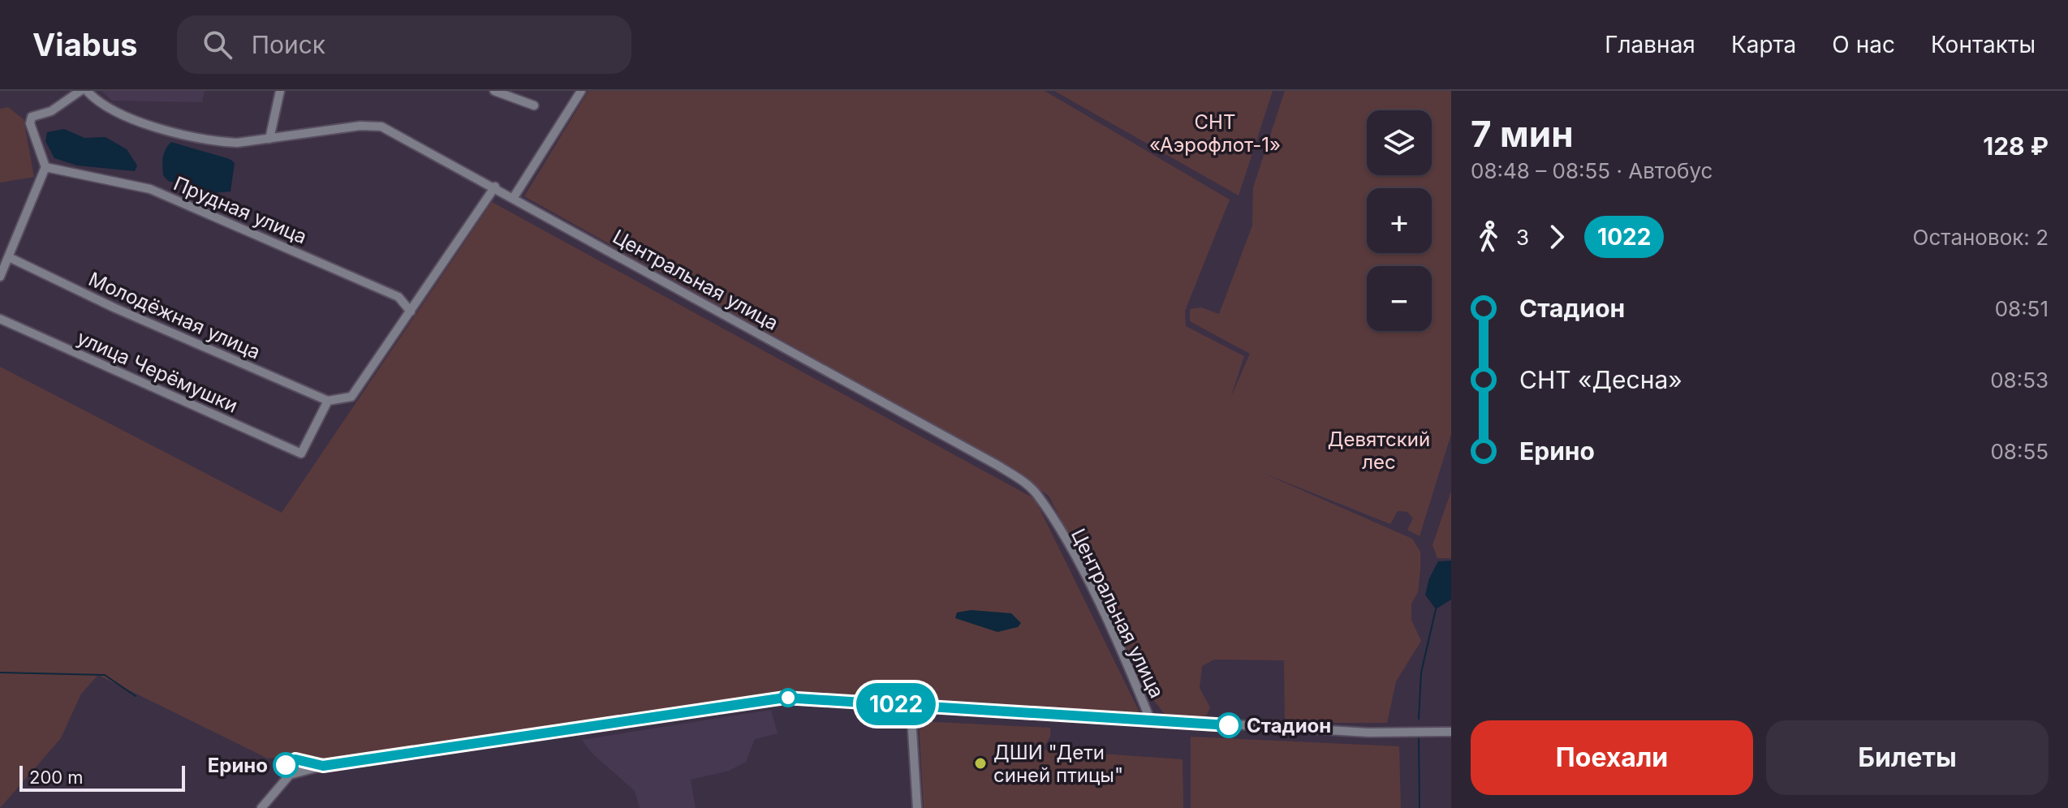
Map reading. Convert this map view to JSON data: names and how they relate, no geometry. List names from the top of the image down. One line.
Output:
{"streets":{"street":["Прудная улица","Центральная улица","Молодёжная улица","улица Черёмушки"]},"crossings":[["Молодёжная улица","улица Черёмушки"]],"parks":["СНТ «Аэрофлот-1»","Девятский лес"],"places":["Стадион","ДШИ \"Дети синей птицы\"","Ерино"],"lines":["bus line 1022"],"scale_bar":"200 m","page":{"header":"Viabus","search":"Поиск","nav":["Главная","Карта","О нас","Контакты"],"on_map":"1022","heading":["7 мин","08:48 – 08:55 · Автобус","128 ₽"],"map_buttons":["+","−"],"legs":["3","1022","Остановок: 2"],"list":[{"name":"Стадион","value":"08:51"},{"name":"СНТ «Десна»","value":"08:53"},{"name":"Ерино","value":"08:55"}],"buttons":["Поехали","Билеты"],"scale":"200 m"}}
